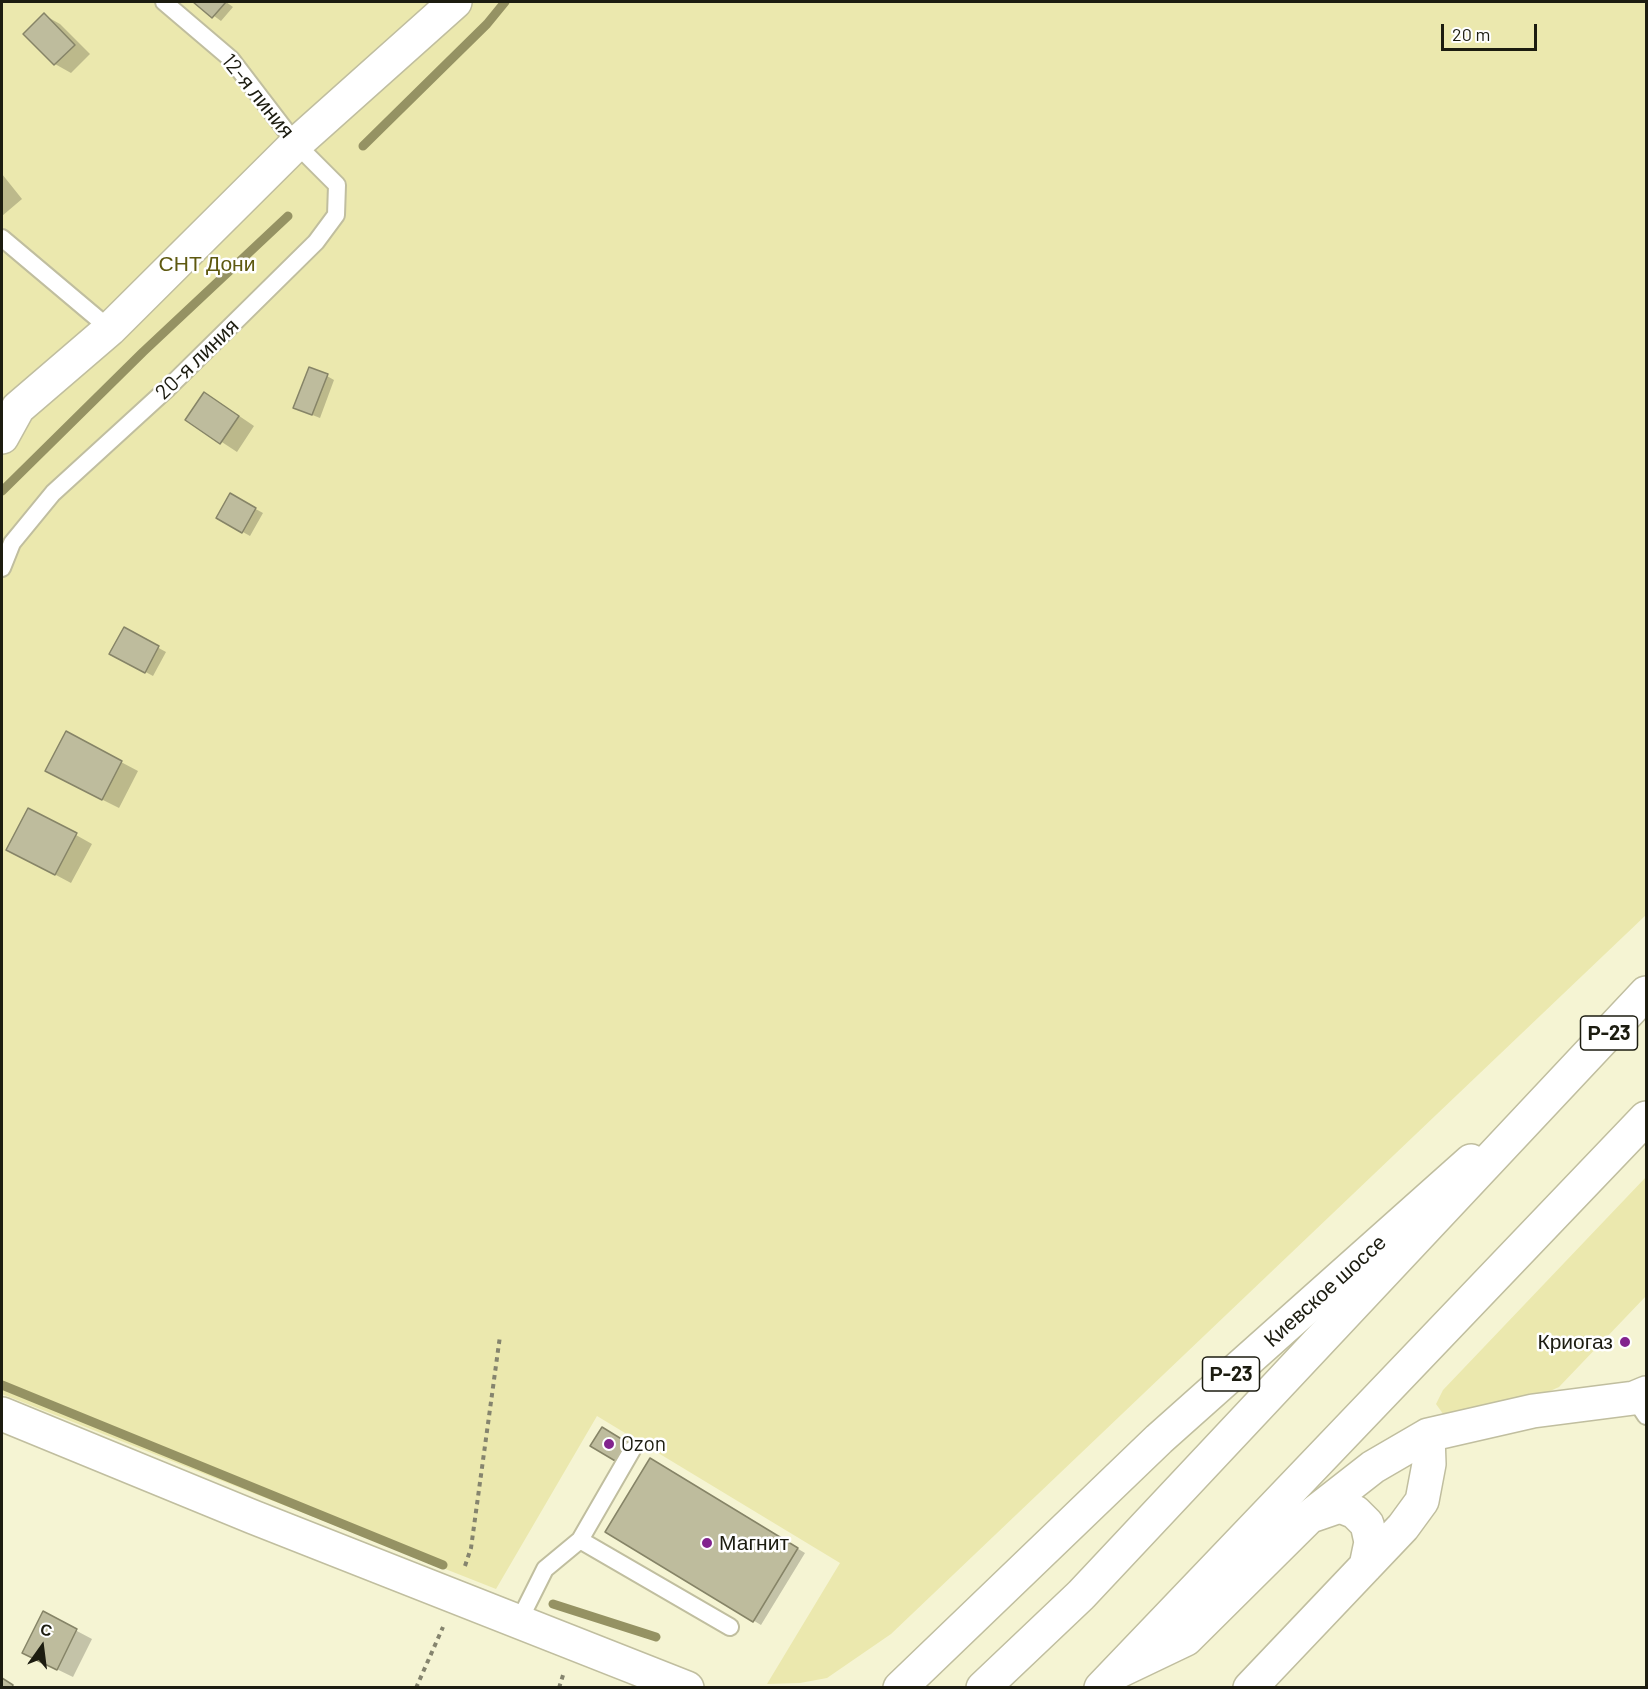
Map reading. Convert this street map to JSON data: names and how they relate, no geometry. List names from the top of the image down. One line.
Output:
{"streets":{"main road":["Р-23","Киевское шоссе"],"lane":["12-я линия","20-я линия"]},"crossings":[["12-я линия","20-я линия"],["Р-23","Киевское шоссе"]],"parks":["СНТ Дони"],"places":["Криогаз","Ozon","Магнит"],"scale_bar":"20 m","north":"top"}
